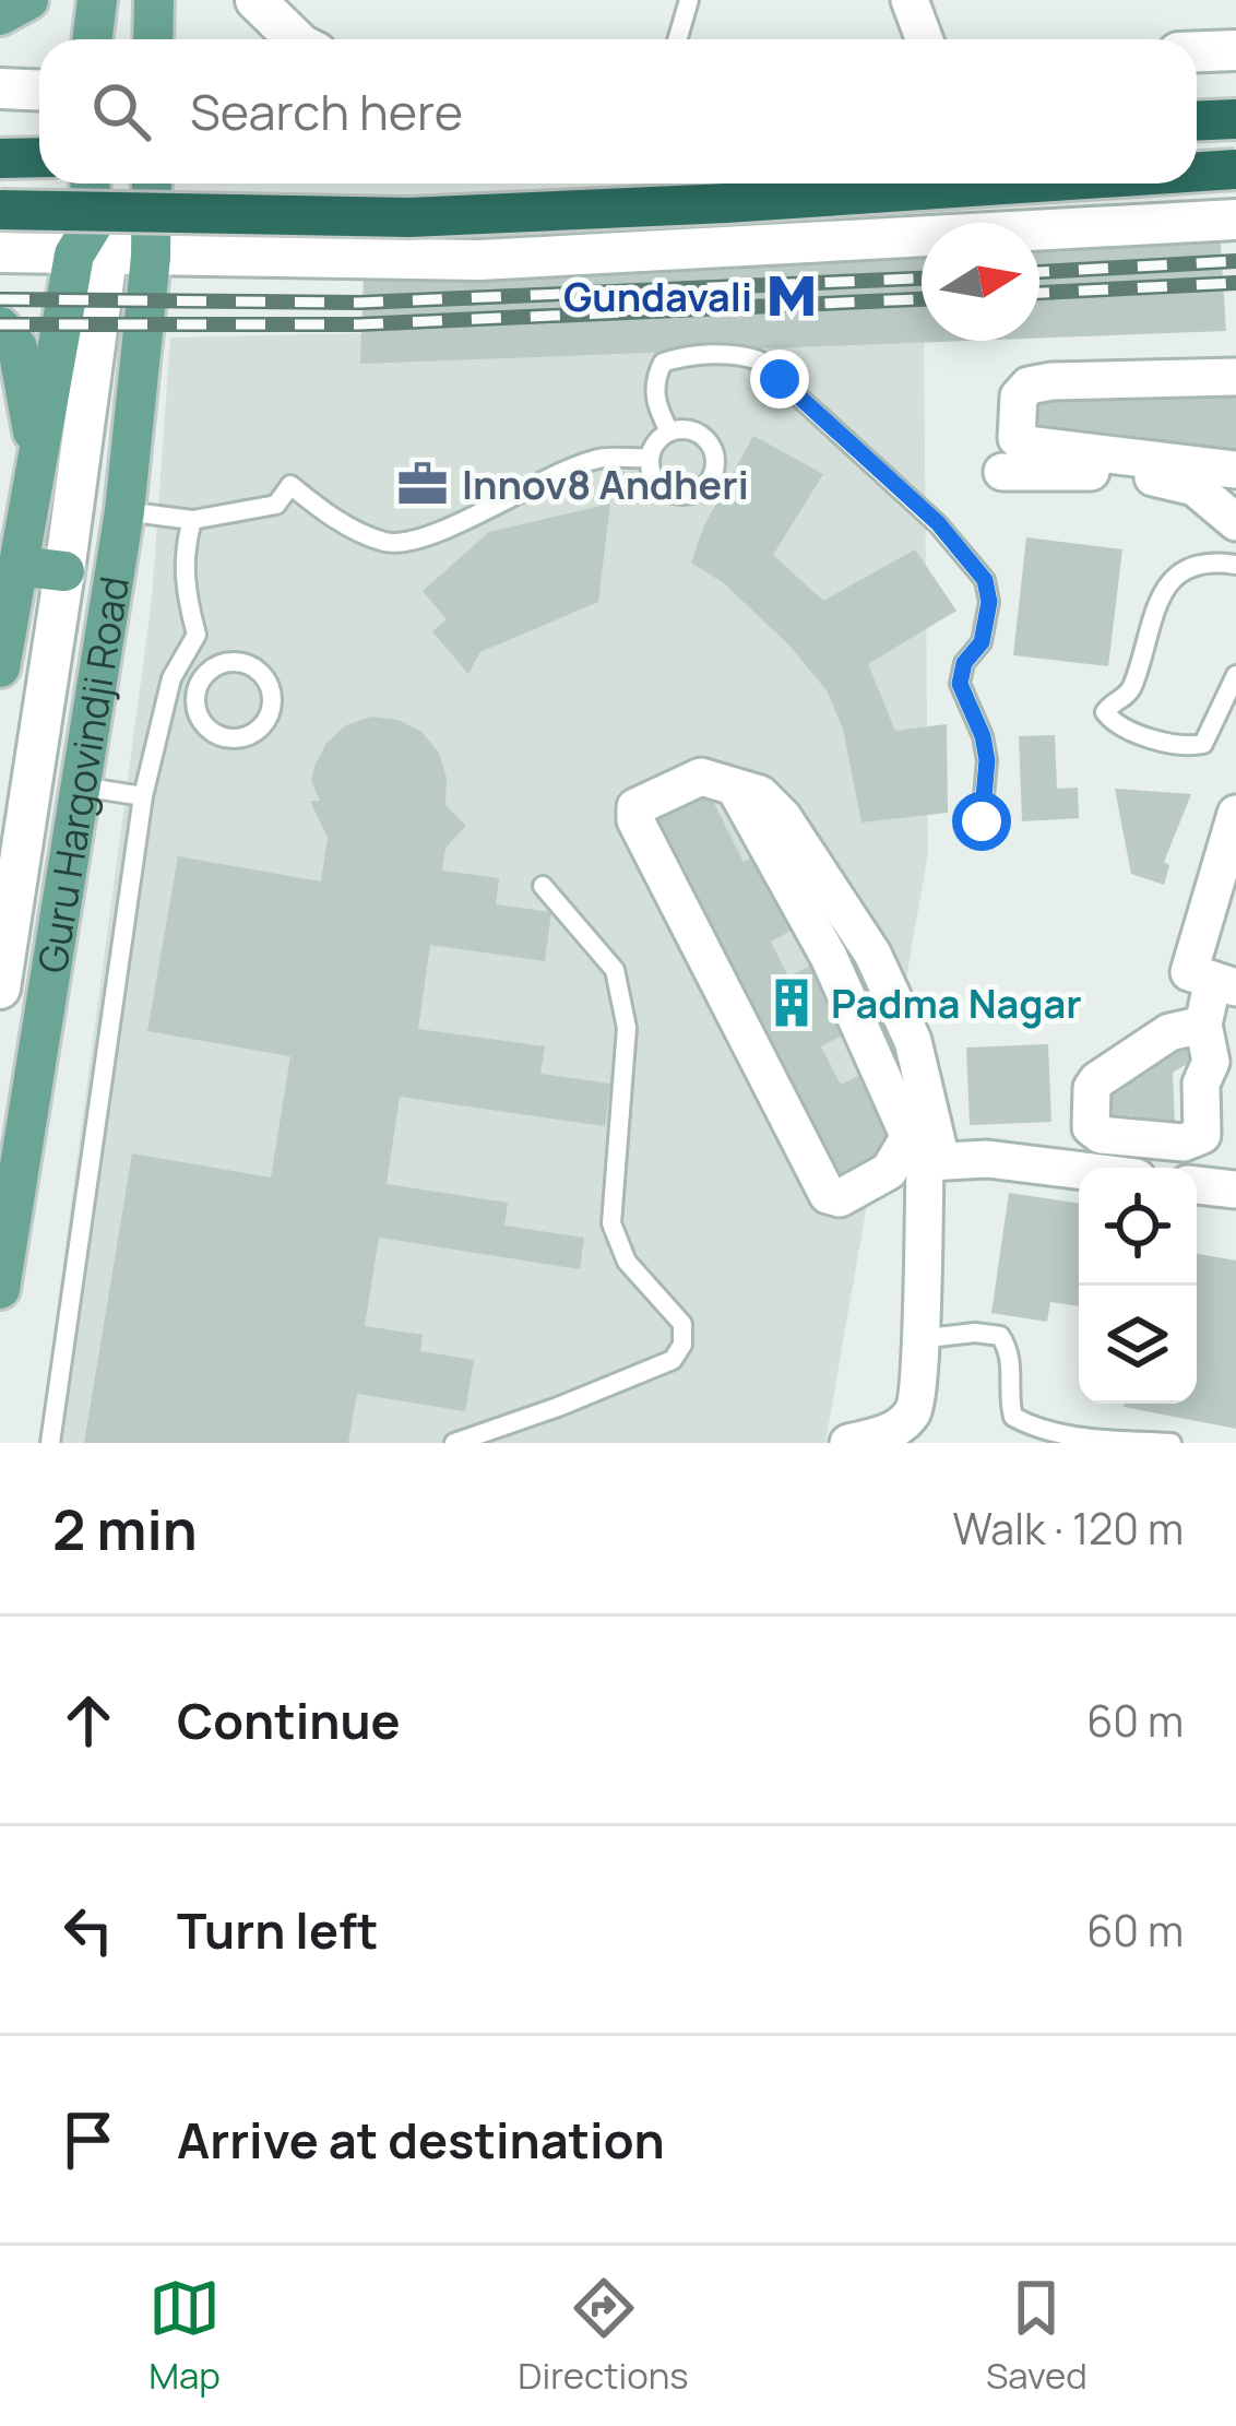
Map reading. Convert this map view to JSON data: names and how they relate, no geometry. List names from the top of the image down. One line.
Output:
{"streets":{"main road":["Guru Hargovindji Road"]},"places":{"metro station":["Gundavali"],"office":["Innov8 Andheri"],"building":["Padma Nagar"]},"north":"right","page":{"search":"Search here","heading":["2 min","Walk · 120 m"],"list":[["Continue","60 m"],["Turn left","60 m"],"Arrive at destination"],"nav":["Map","Directions","Saved"]}}
